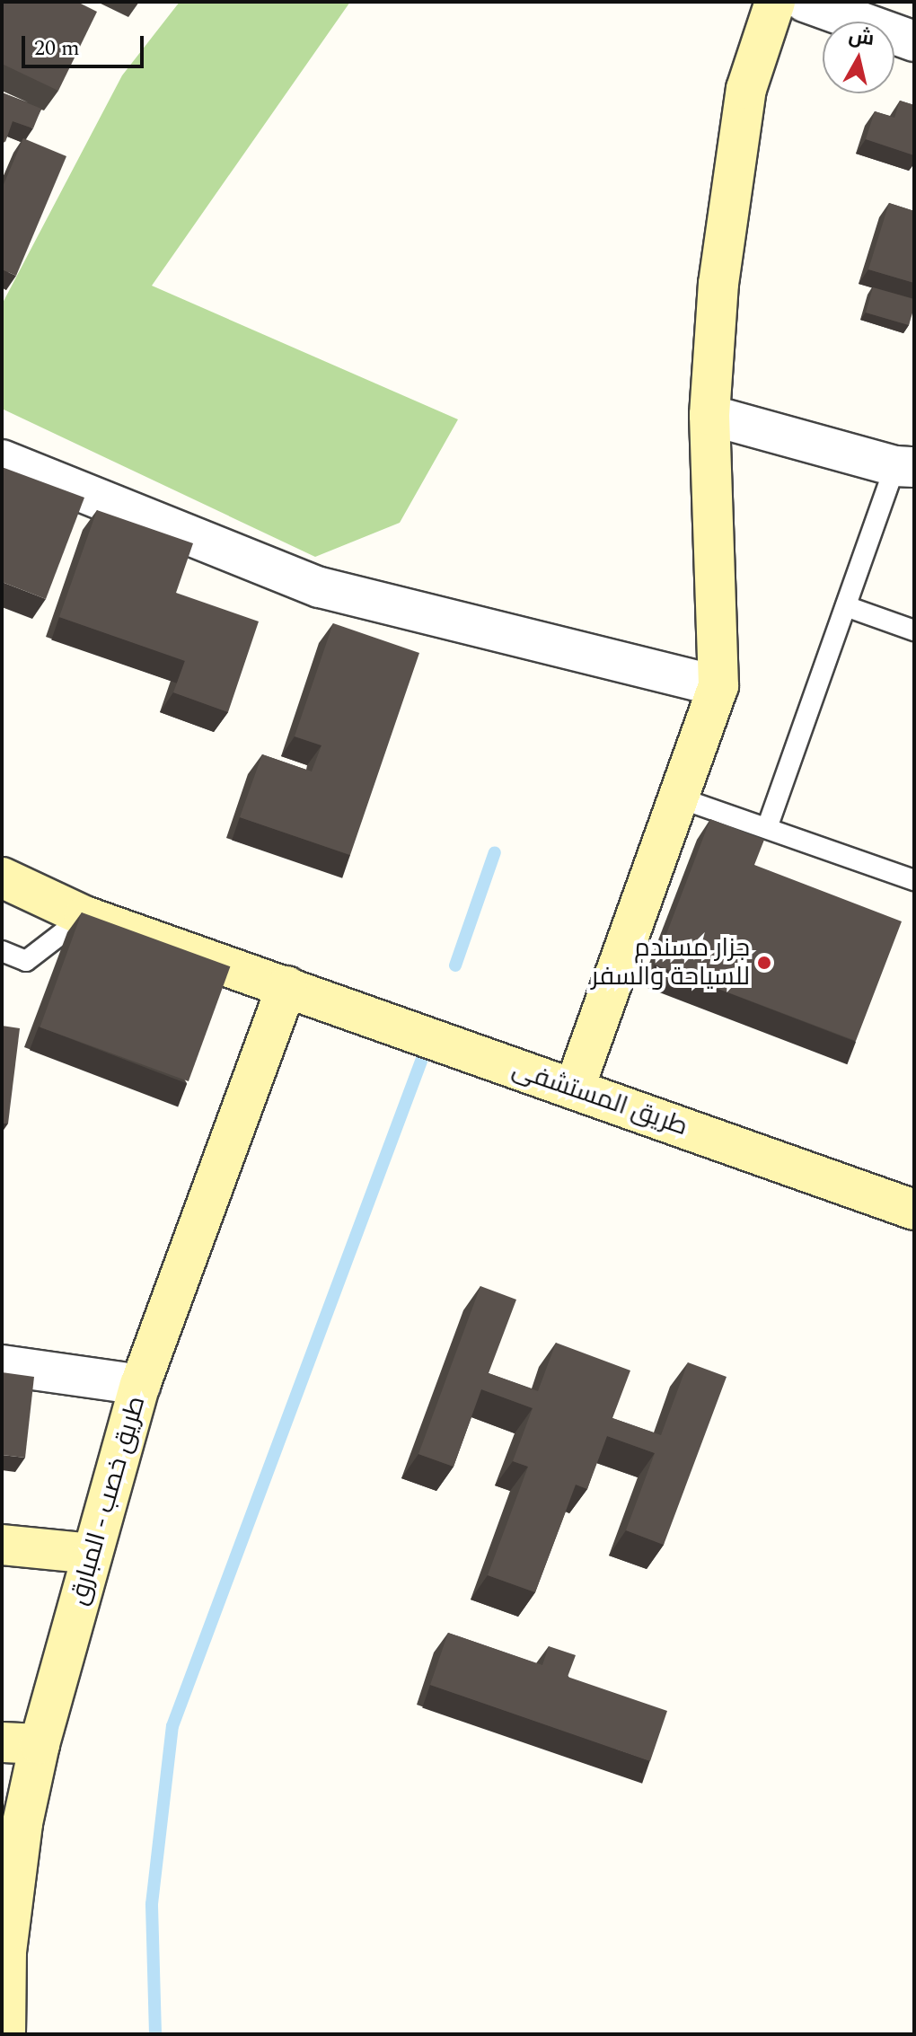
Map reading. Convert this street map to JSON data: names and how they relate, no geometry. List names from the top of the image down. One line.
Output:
{"streets":{"street":["طريق المستشفى","طريق خصب - المبارق"]},"crossings":[["طريق المستشفى","طريق خصب - المبارق"]],"places":["جزار مسندم للسياحة والسفر"],"scale_bar":"20 m","north":"top"}
